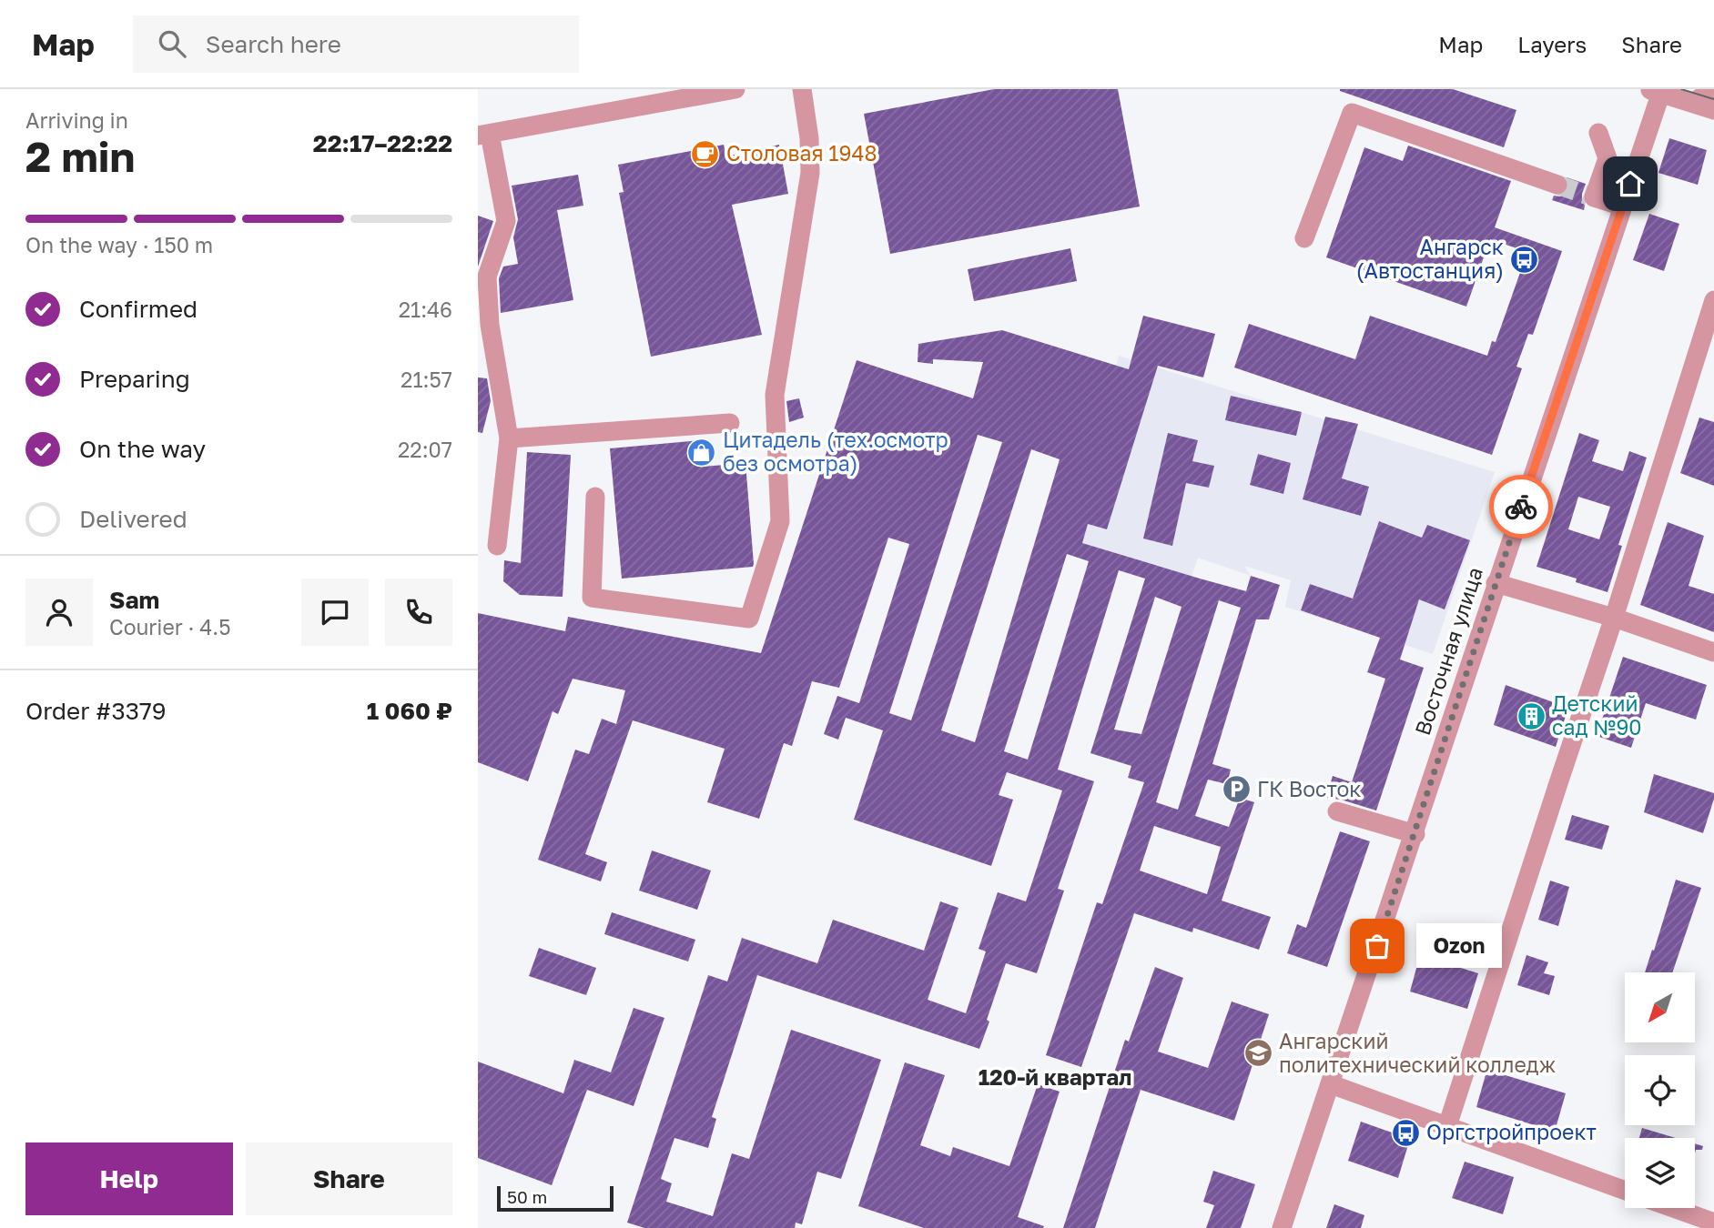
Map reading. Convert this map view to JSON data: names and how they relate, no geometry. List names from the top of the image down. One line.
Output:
{"streets":{"street":["Восточная улица"]},"districts":["120-й квартал"],"places":{"cafe":["Столовая 1948"],"bus stop":["Ангарск (Автостанция)","Оргстройпроект"],"shop":["Цитадель (тех.осмотр без осмотра)"],"building":["Детский сад №90"],"parking":["ГК Восток"],"other":["Ozon"],"school or university":["Ангарский политехнический колледж"]},"scale_bar":"50 m","north":"bottom left","page":{"header":"Map","search":"Search here","nav":["Map","Layers","Share"],"heading":["2 min","Arriving in","22:17–22:22"],"panel":["Sam","Courier · 4.5","Order #3379","1 060 ₽"],"bar":"On the way · 150 m","list":[["Confirmed","21:46"],["Preparing","21:57"],["On the way","22:07"],"Delivered"],"bubble":"Ozon","buttons":["Help","Share"],"scale":"50 m"}}
